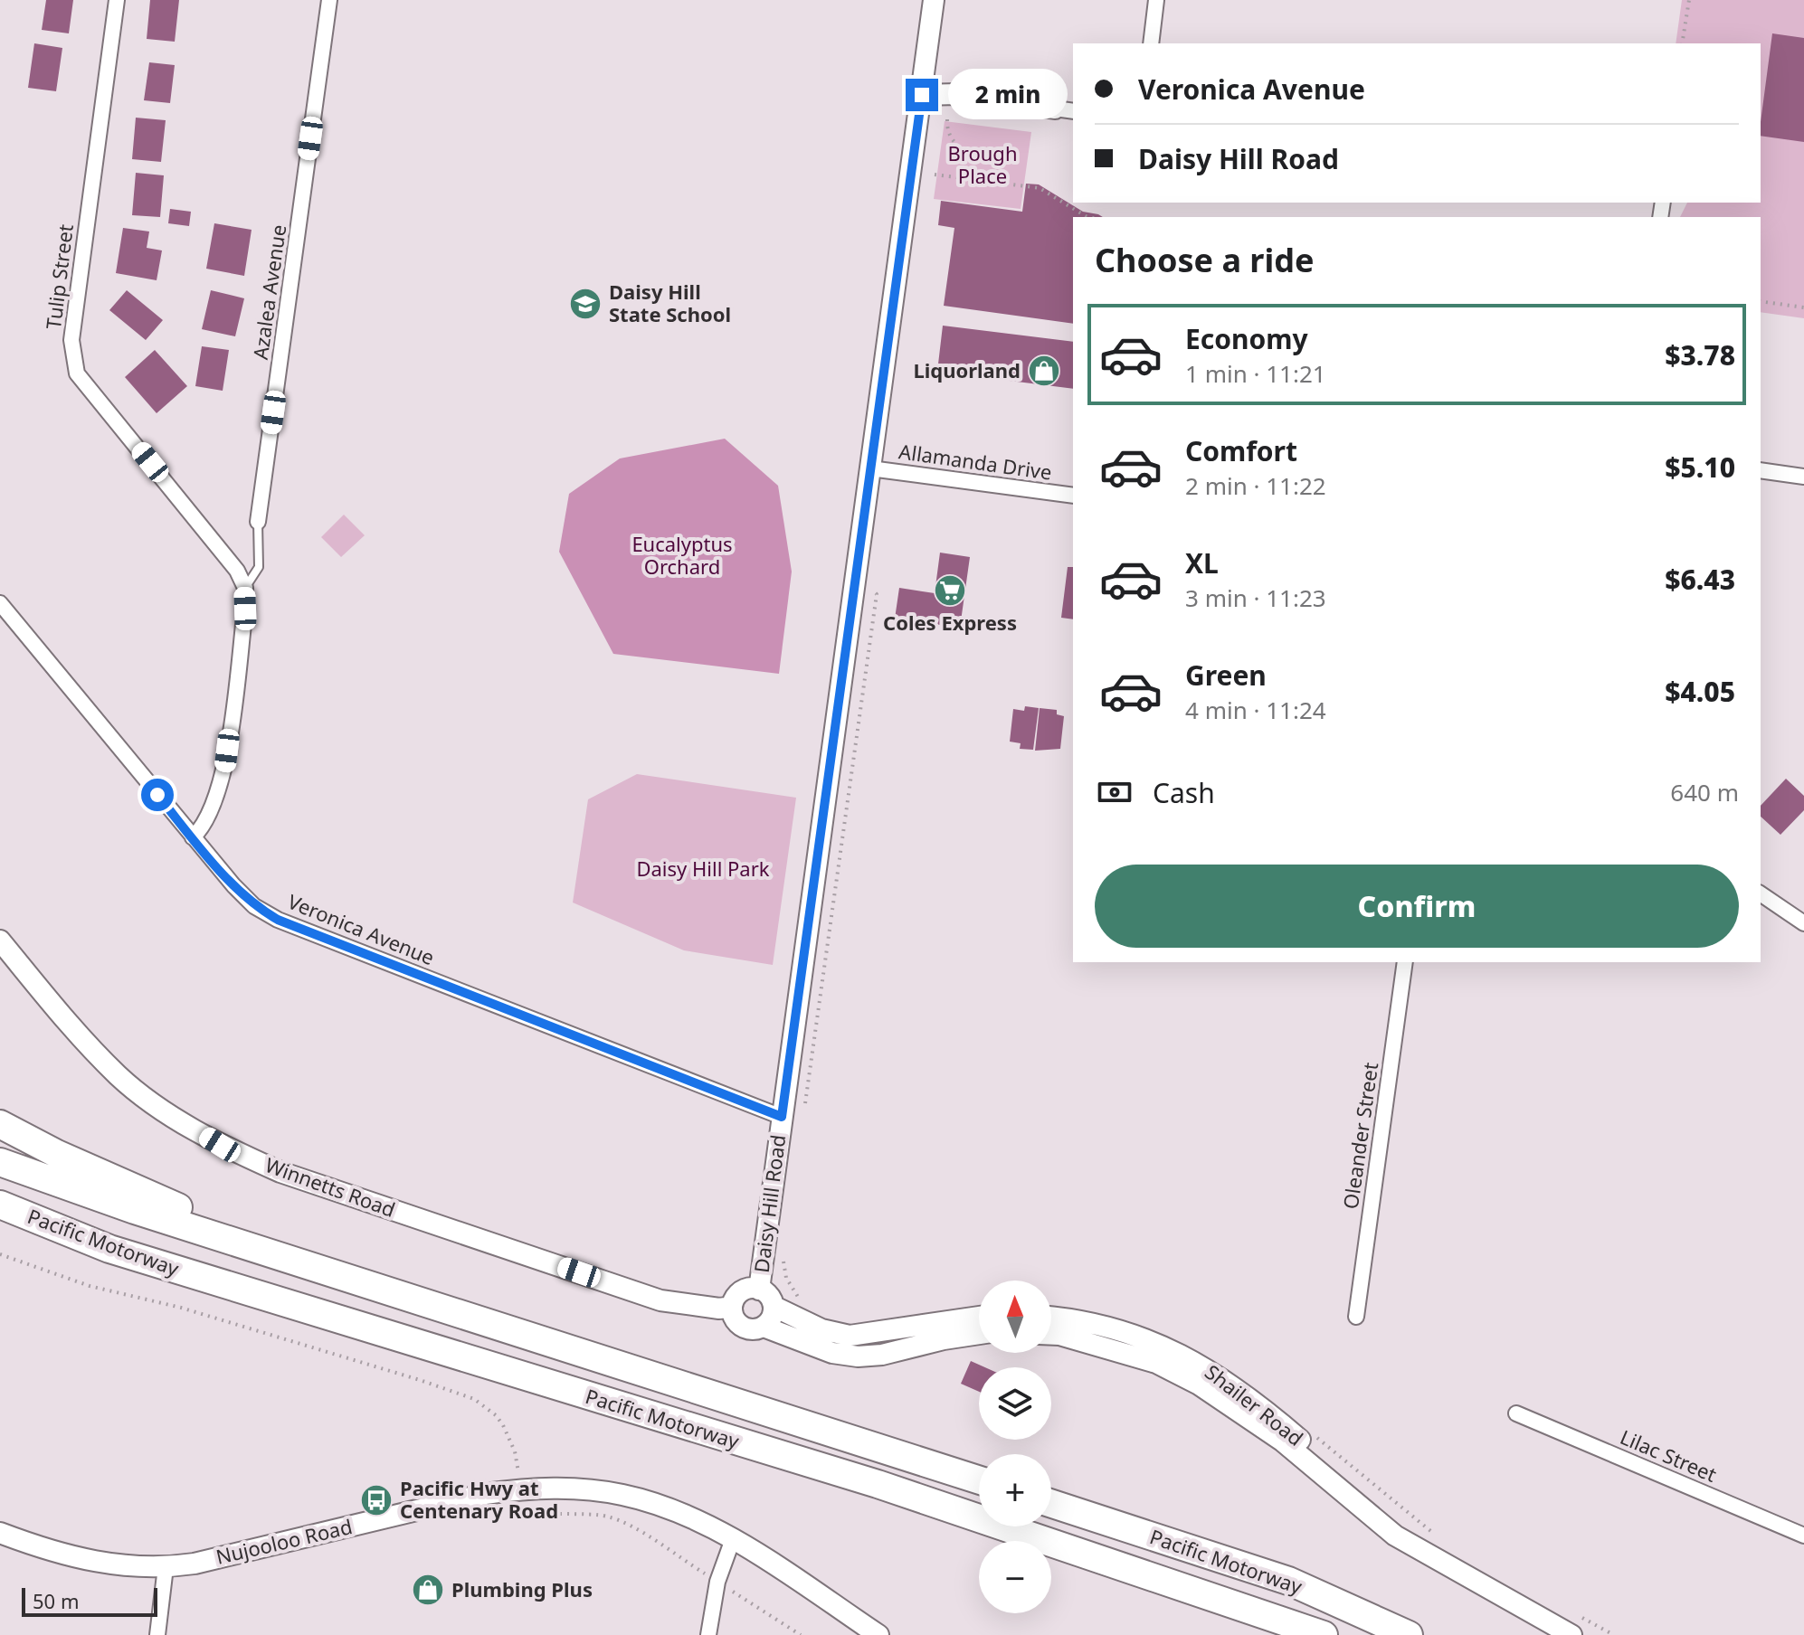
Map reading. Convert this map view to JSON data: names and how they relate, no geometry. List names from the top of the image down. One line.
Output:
{"streets":{"highway":["Pacific Motorway"],"street":["Tulip Street","Azalea Avenue","Allamanda Drive","Veronica Avenue","Oleander Street","Winnetts Road","Daisy Hill Road","Shailer Road","Lilac Street","Nujooloo Road"]},"crossings":[["Tulip Street","Azalea Avenue"],["Azalea Avenue","Veronica Avenue"],["Allamanda Drive","Daisy Hill Road"],["Veronica Avenue","Daisy Hill Road"],["Winnetts Road","Daisy Hill Road"]],"parks":["Brough Place","Eucalyptus Orchard","Daisy Hill Park"],"places":{"school or university":["Daisy Hill State School"],"shop":["Liquorland","Plumbing Plus"],"supermarket":["Coles Express"],"bus stop":["Pacific Hwy at Centenary Road"]},"scale_bar":"50 m","north":"top","page":{"banner":["Veronica Avenue","Daisy Hill Road"],"bubble":"2 min","heading":"Choose a ride","list":[{"name":"Economy","note":"1 min · 11:21","value":"$3.78"},{"name":"Comfort","note":"2 min · 11:22","value":"$5.10"},{"name":"XL","note":"3 min · 11:23","value":"$6.43"},{"name":"Green","note":"4 min · 11:24","value":"$4.05"}],"pay":["Cash","640 m"],"buttons":"Confirm","map_buttons":["+","−"],"scale":"50 m"}}
